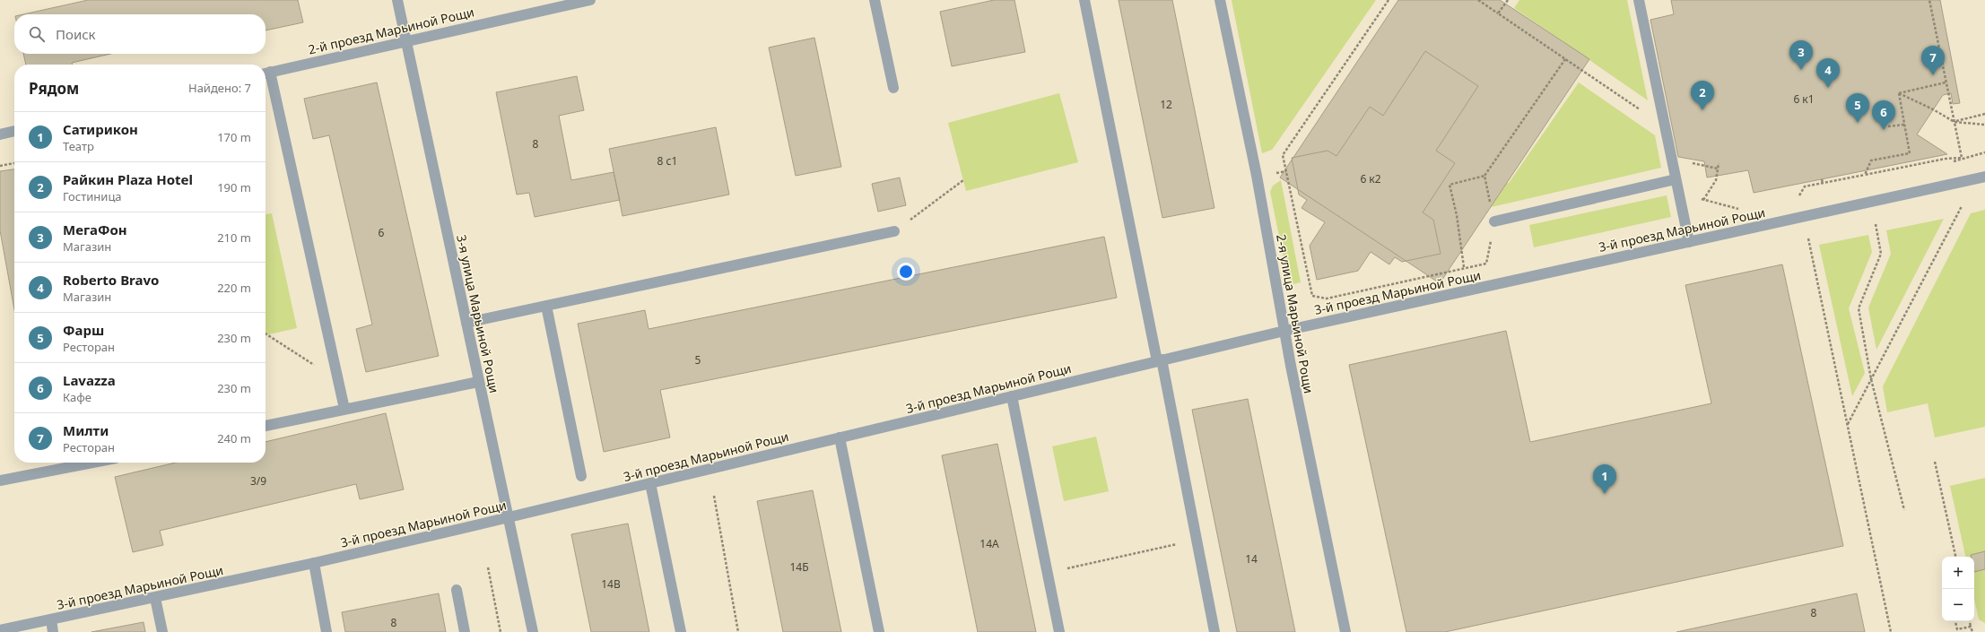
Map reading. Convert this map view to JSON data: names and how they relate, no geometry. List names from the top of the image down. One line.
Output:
{"streets":{"street":["2-й проезд Марьиной Рощи","3-й проезд Марьиной Рощи","3-я улица Марьиной Рощи","2-я улица Марьиной Рощи"]},"crossings":[["2-й проезд Марьиной Рощи","3-я улица Марьиной Рощи"],["3-й проезд Марьиной Рощи","3-я улица Марьиной Рощи"],["3-й проезд Марьиной Рощи","2-я улица Марьиной Рощи"]],"house_numbers":["6 к1","12","8","8 с1","6 к2","6","5","3/9","14А","14","14Б","14В","8","8"],"page":{"search":"Поиск","pins":["3","7","4","2","5","6","1"],"heading":["Рядом","Найдено: 7"],"list":[{"mark":"1","name":"Сатирикон","note":"Театр","value":"170 m"},{"mark":"2","name":"Райкин Plaza Hotel","note":"Гостиница","value":"190 m"},{"mark":"3","name":"МегаФон","note":"Магазин","value":"210 m"},{"mark":"4","name":"Roberto Bravo","note":"Магазин","value":"220 m"},{"mark":"5","name":"Фарш","note":"Ресторан","value":"230 m"},{"mark":"6","name":"Lavazza","note":"Кафе","value":"230 m"},{"mark":"7","name":"Милти","note":"Ресторан","value":"240 m"}],"map_buttons":["+","−"]}}
